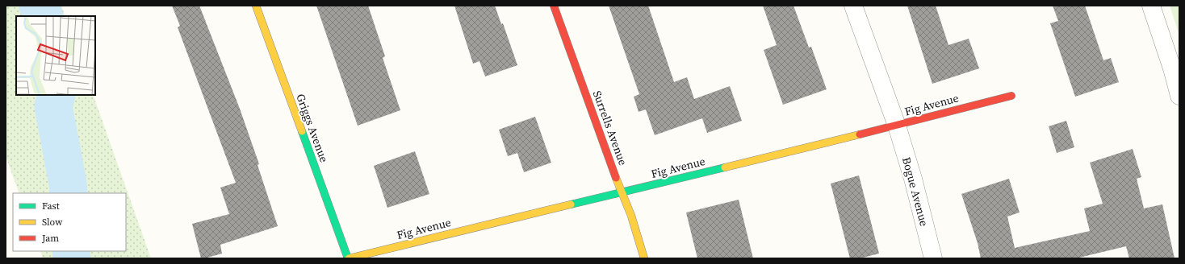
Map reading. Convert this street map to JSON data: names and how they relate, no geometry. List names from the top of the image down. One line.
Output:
{"streets":{"street":["Fig Avenue","Griggs Avenue","Surrells Avenue","Bogue Avenue"]},"crossings":[["Fig Avenue","Griggs Avenue"],["Fig Avenue","Surrells Avenue"],["Fig Avenue","Bogue Avenue"]],"legend":["Fast","Slow","Jam"]}
